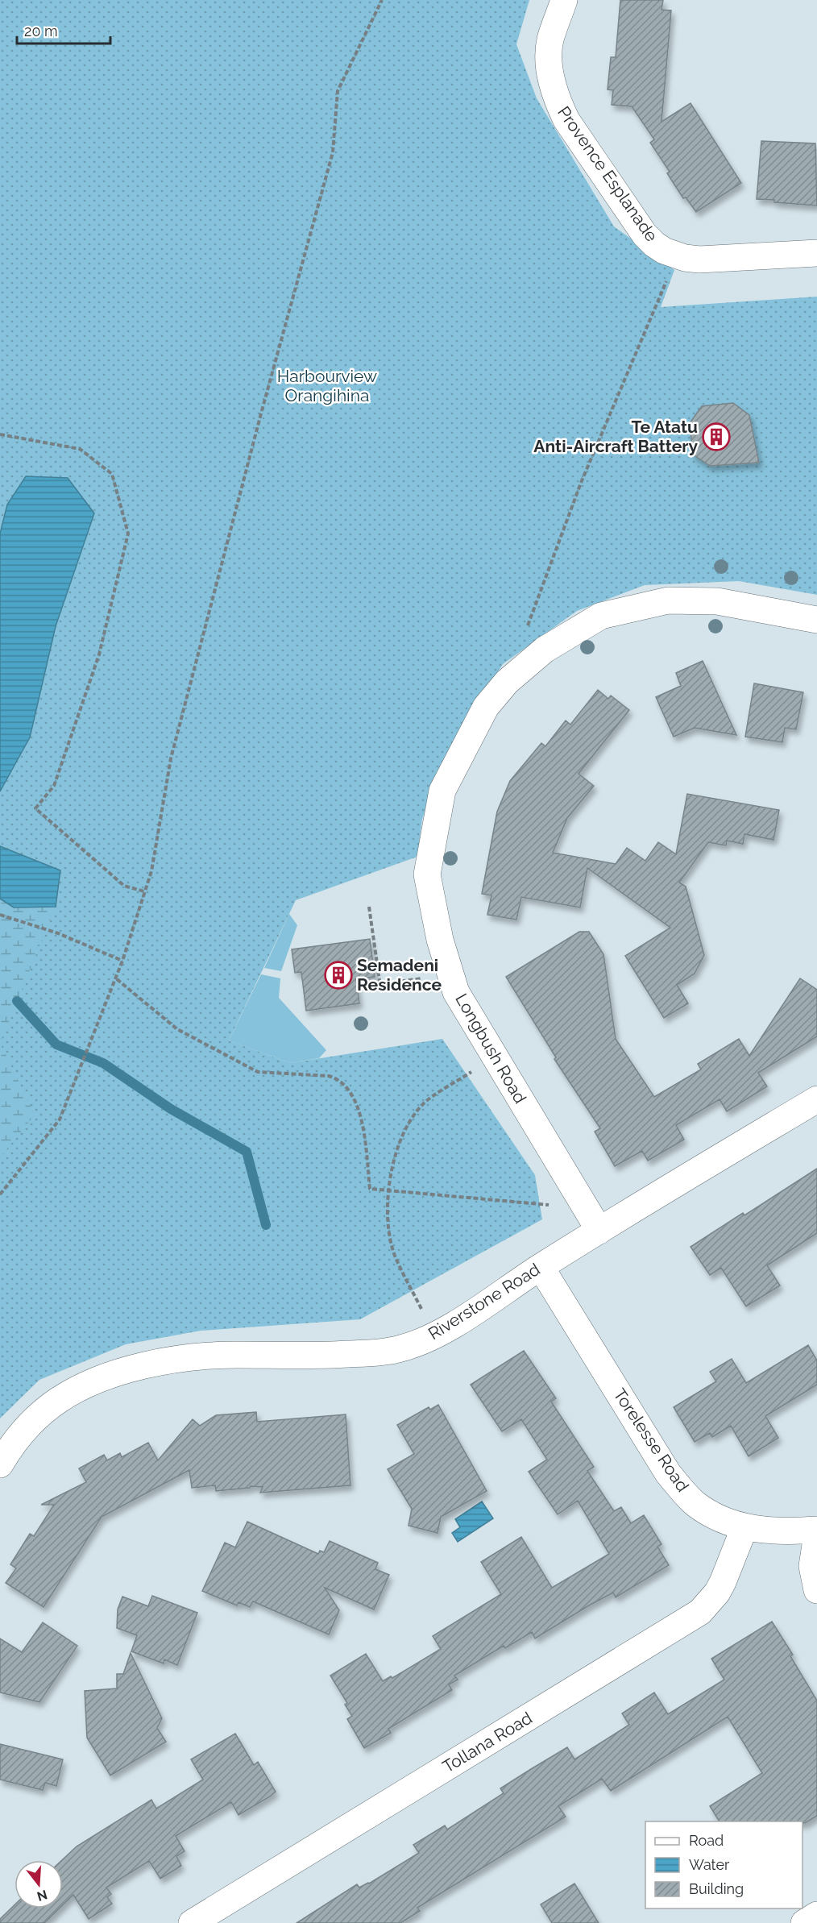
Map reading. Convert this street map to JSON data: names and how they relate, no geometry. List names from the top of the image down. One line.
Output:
{"streets":{"street":["Provence Esplanade","Longbush Road","Riverstone Road","Torelesse Road","Tollana Road"]},"crossings":[["Longbush Road","Riverstone Road"],["Riverstone Road","Torelesse Road"],["Torelesse Road","Tollana Road"]],"parks":["Harbourview Orangihina"],"places":{"building":["Te Atatu Anti-Aircraft Battery","Semadeni Residence"]},"legend":["Road","Water","Building"],"scale_bar":"20 m","north":"bottom"}
